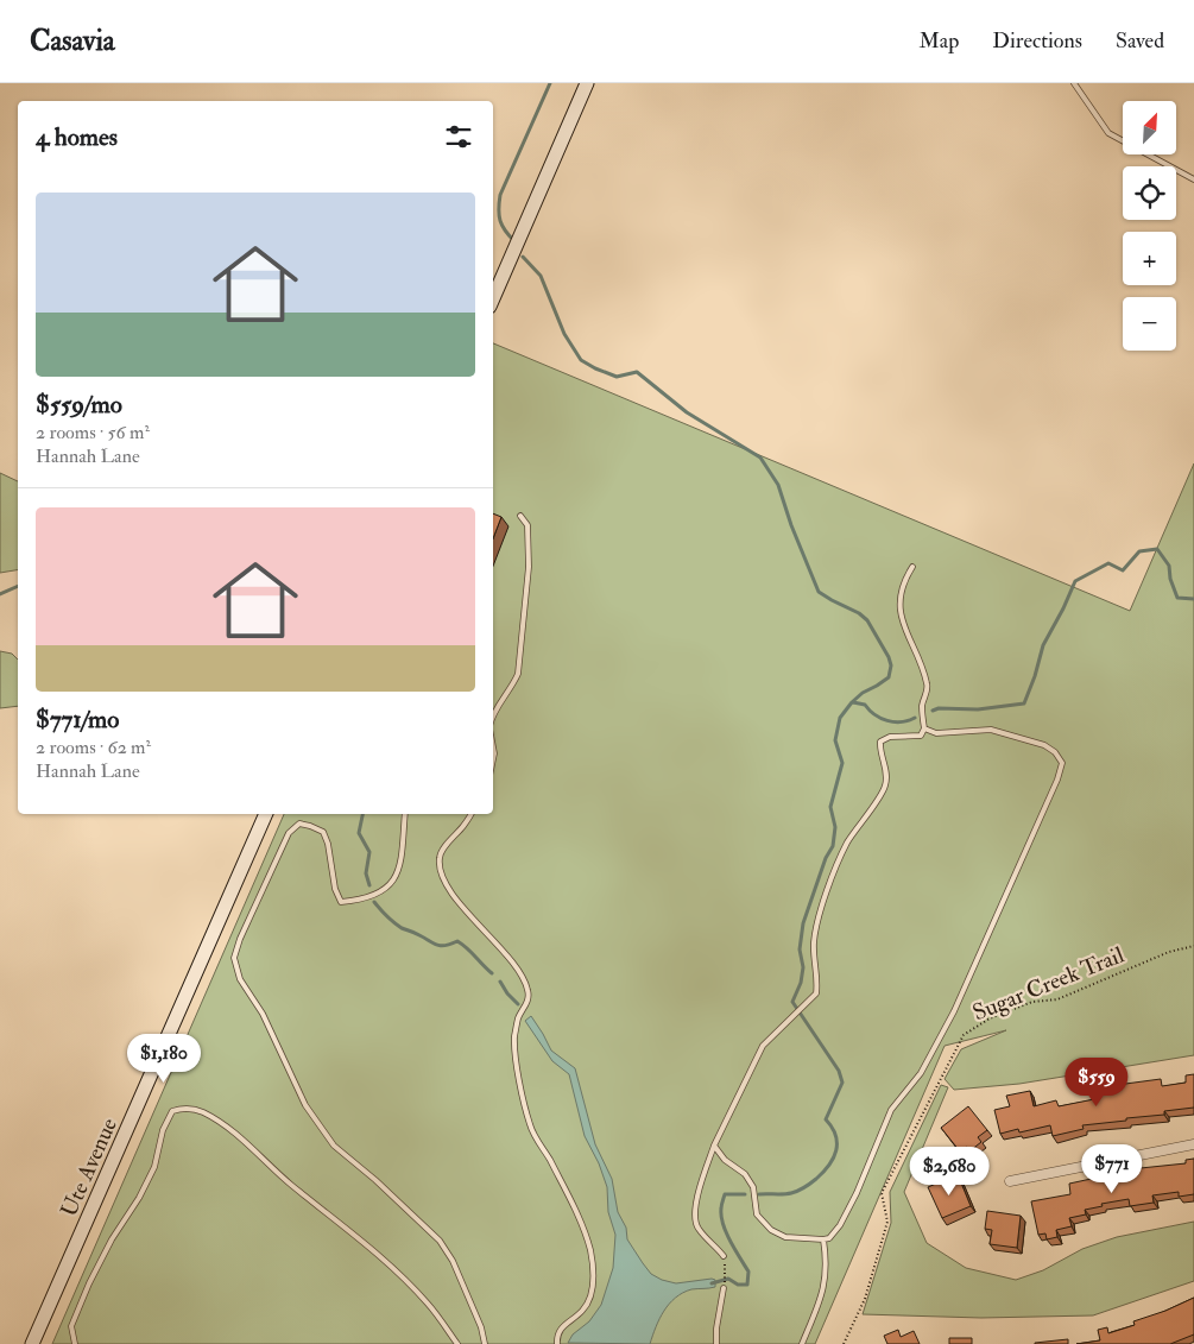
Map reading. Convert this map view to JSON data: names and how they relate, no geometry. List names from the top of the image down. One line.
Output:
{"streets":{"main road":["Ute Avenue"],"path":["Sugar Creek Trail"]},"north":"top right","page":{"header":"Casavia","nav":["Map","Directions","Saved"],"map_buttons":["+","−"],"heading":"4 homes","list":[{"name":"$559/mo","note":"2 rooms · 56 m² · Hannah Lane"},{"name":"$771/mo","note":"2 rooms · 62 m² · Hannah Lane"}],"price":["$1,180","$559","$771","$2,680"]}}
